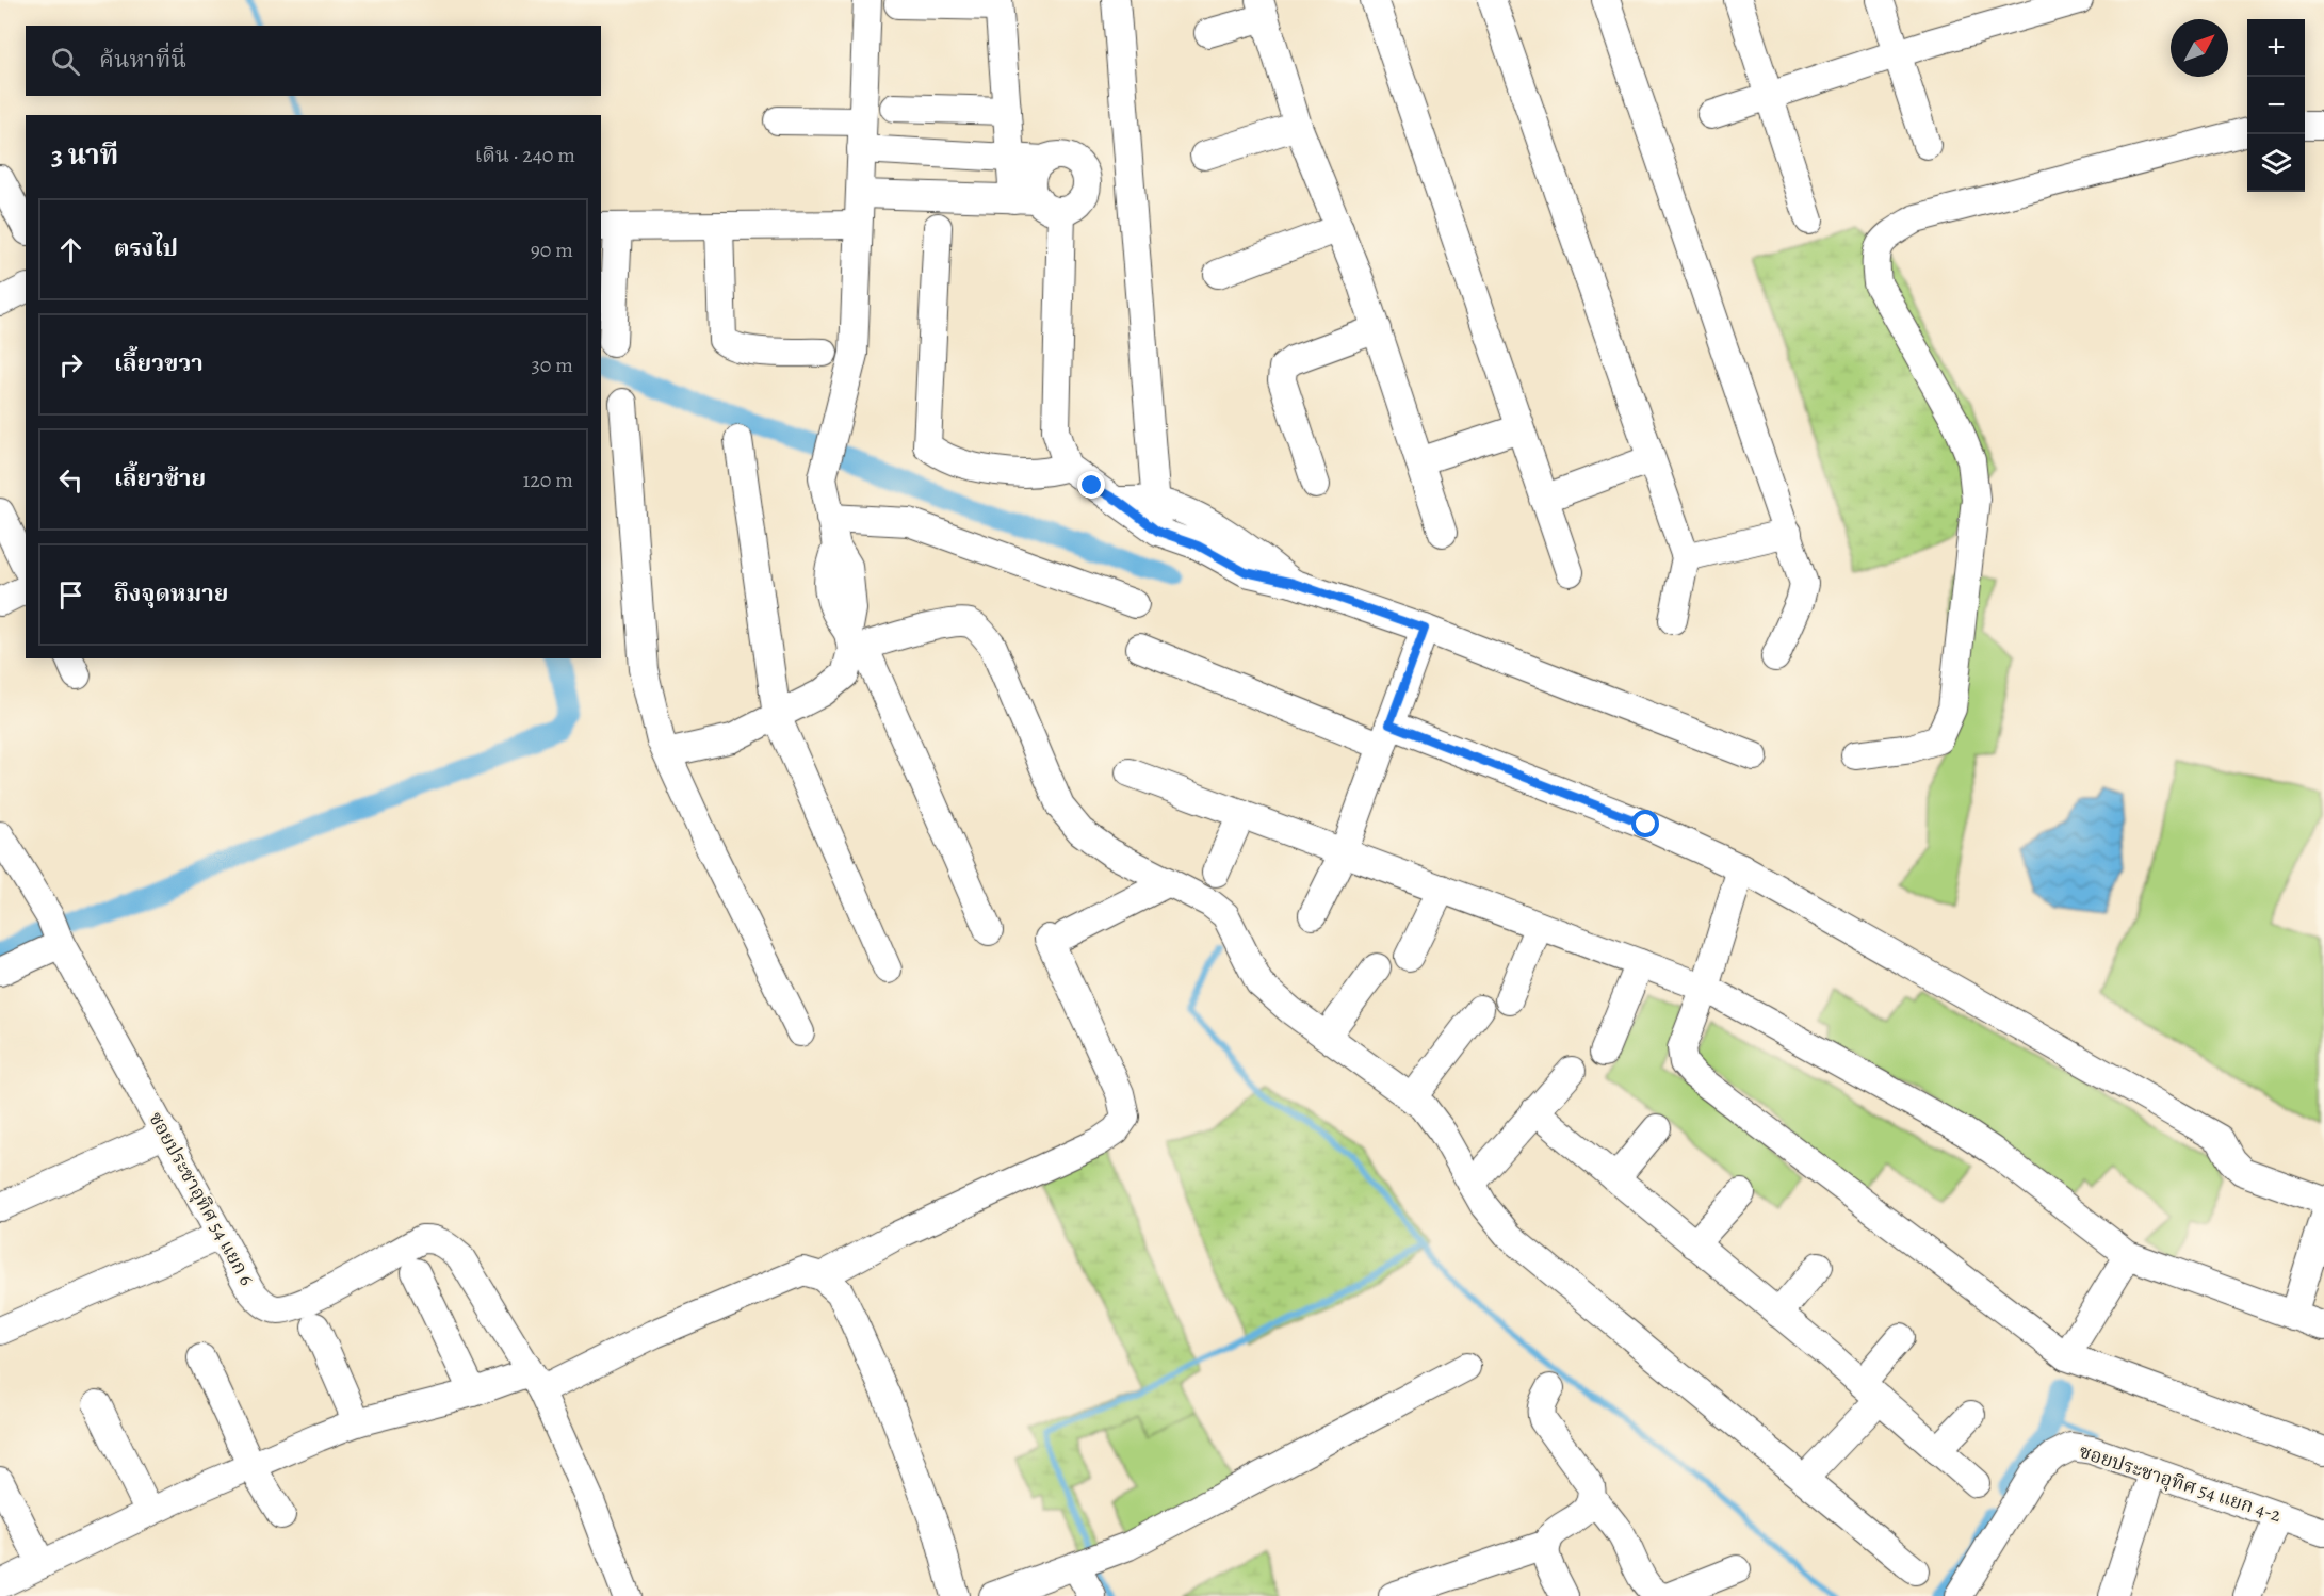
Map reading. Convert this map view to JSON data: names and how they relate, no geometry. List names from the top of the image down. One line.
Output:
{"streets":{"street":["ซอยประชาอุทิศ 54 แยก 6","ซอยประชาอุทิศ 54 แยก 4-2"]},"north":"top right","page":{"map_buttons":["+","−"],"search":"ค้นหาที่นี่","heading":["3 นาที","เดิน · 240 m"],"list":[["ตรงไป","90 m"],["เลี้ยวขวา","30 m"],["เลี้ยวซ้าย","120 m"],"ถึงจุดหมาย"]}}
